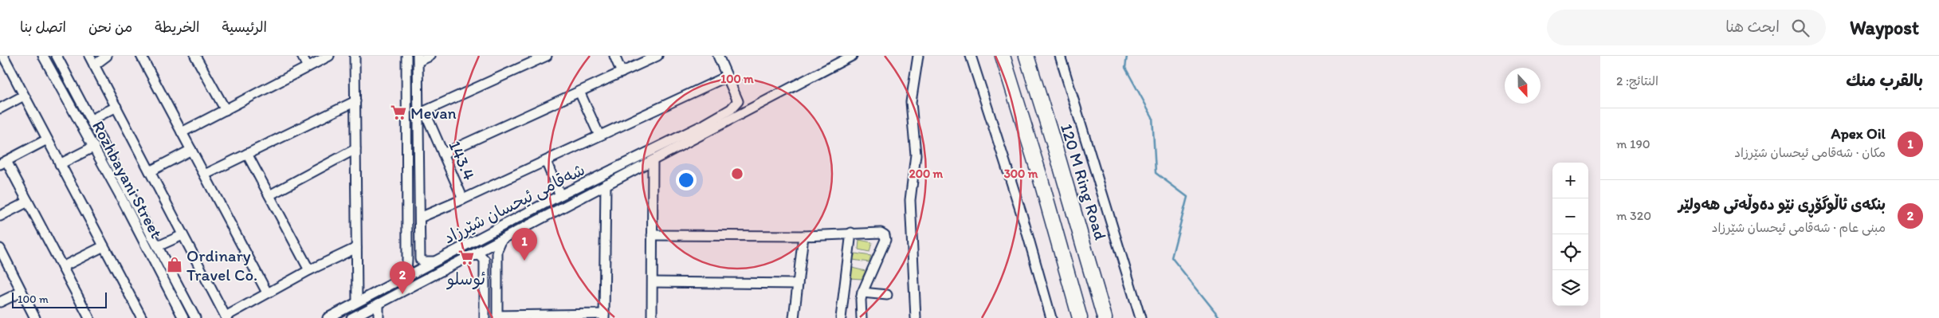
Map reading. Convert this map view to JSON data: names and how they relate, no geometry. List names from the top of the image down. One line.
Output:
{"streets":{"highway":["120 M Ring Road"],"street":["143.4","Rozhbayani Street","شەقامی ئیحسان شێرزاد"]},"places":{"supermarket":["Mevan","ئوسلو"],"shop":["Ordinary Travel Co."]},"scale_bar":"100 m","north":"bottom","page":{"header":"Waypost","search":"ابحث هنا","nav":["الرئيسية","الخريطة","من نحن","اتصل بنا"],"heading":["بالقرب منك","النتائج: 2"],"list":[{"mark":"1","name":"Apex Oil","note":"مكان · شەقامی ئیحسان شێرزاد","value":"190 m"},{"mark":"2","name":"بنکەی ئاڵوگۆڕی نێو دەوڵەتی هەولێر","note":"مبنى عام · شەقامی ئیحسان شێرزاد","value":"320 m"}],"map_buttons":["+","−"],"pins":["1","2"],"scale":"100 m"},"rings":["100 m","200 m","300 m"]}
